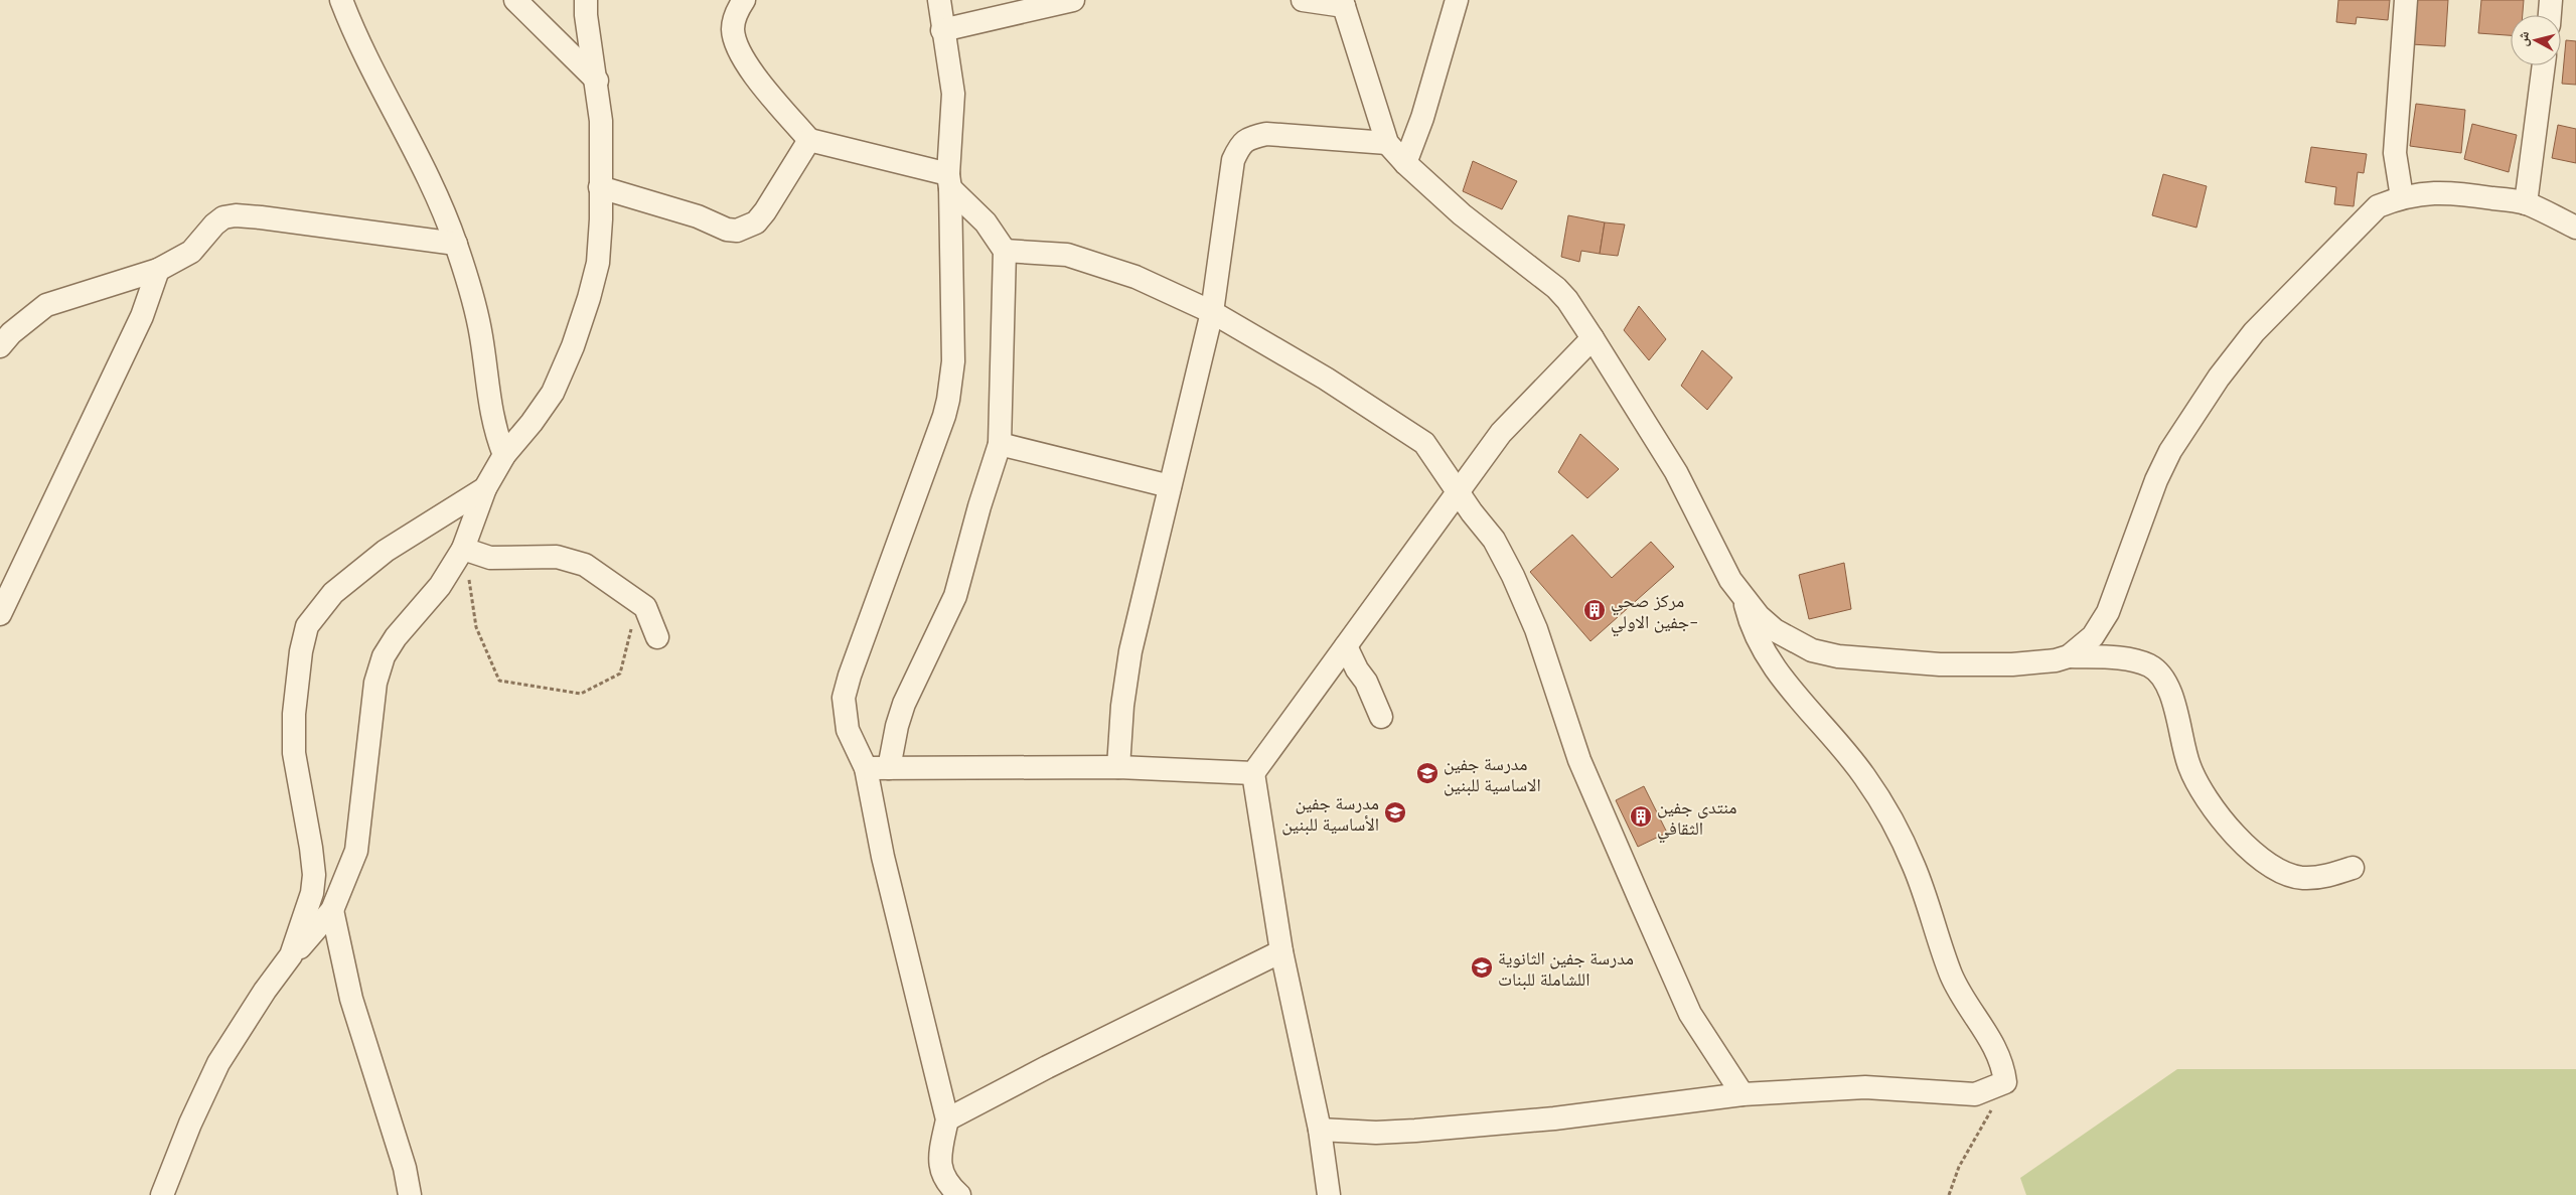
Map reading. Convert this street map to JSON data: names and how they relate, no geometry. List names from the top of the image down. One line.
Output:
{"places":{"building":["مركز صحي جفين الاولي-","منتدى جفين الثقافي"],"school or university":["مدرسة جفين الاساسية للبنين","مدرسة جفين الأساسية للبنين","مدرسة جفين الثانوية اللشاملة للبنات"]},"north":"left"}
